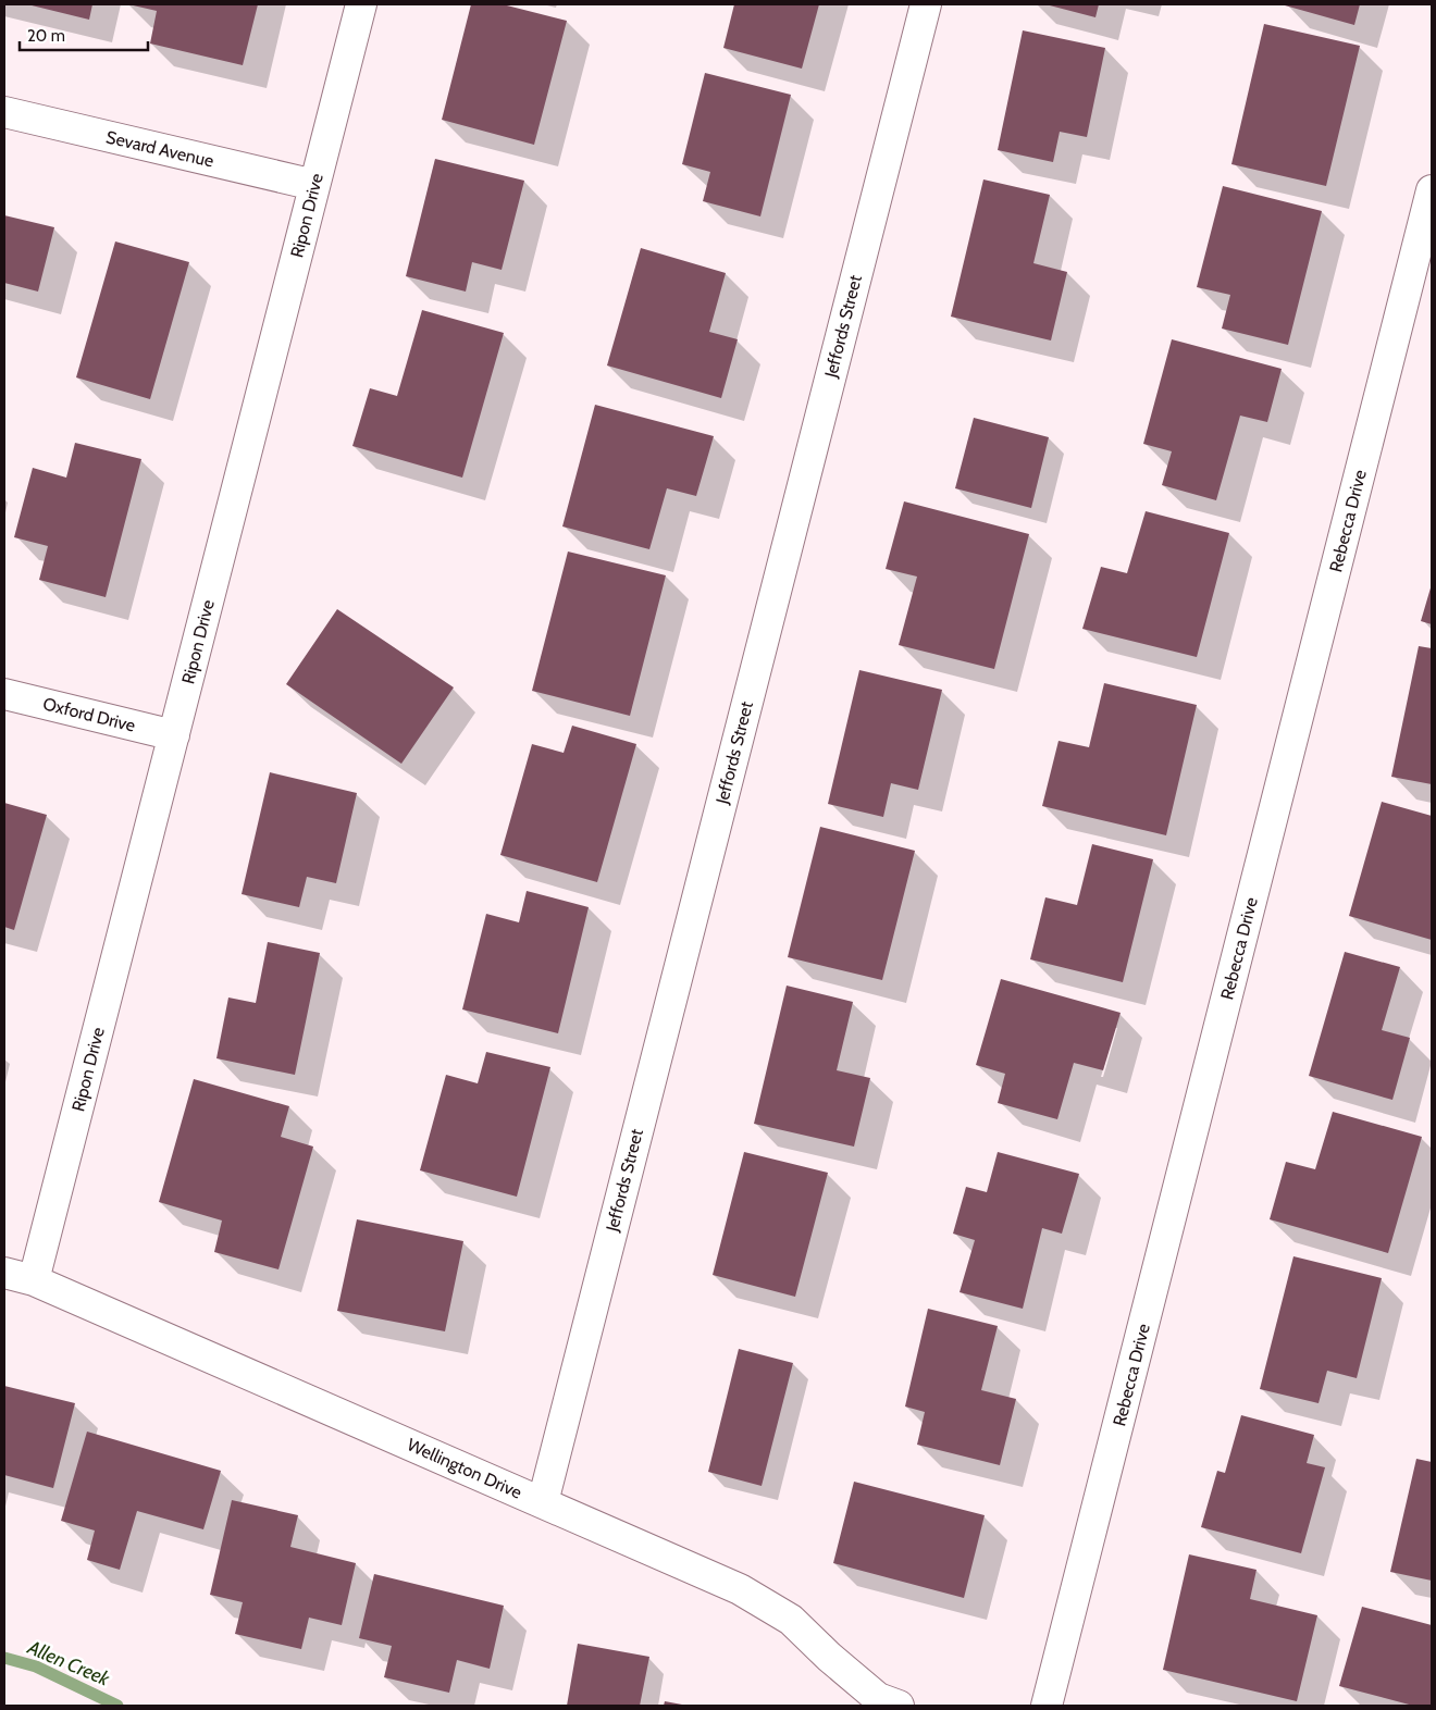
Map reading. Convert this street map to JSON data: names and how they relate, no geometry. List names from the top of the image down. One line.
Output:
{"streets":{"street":["Sevard Avenue","Ripon Drive","Jeffords Street","Rebecca Drive","Oxford Drive","Wellington Drive"]},"crossings":[["Sevard Avenue","Ripon Drive"],["Ripon Drive","Oxford Drive"],["Ripon Drive","Wellington Drive"],["Jeffords Street","Wellington Drive"]],"water":["Allen Creek"],"scale_bar":"20 m"}
